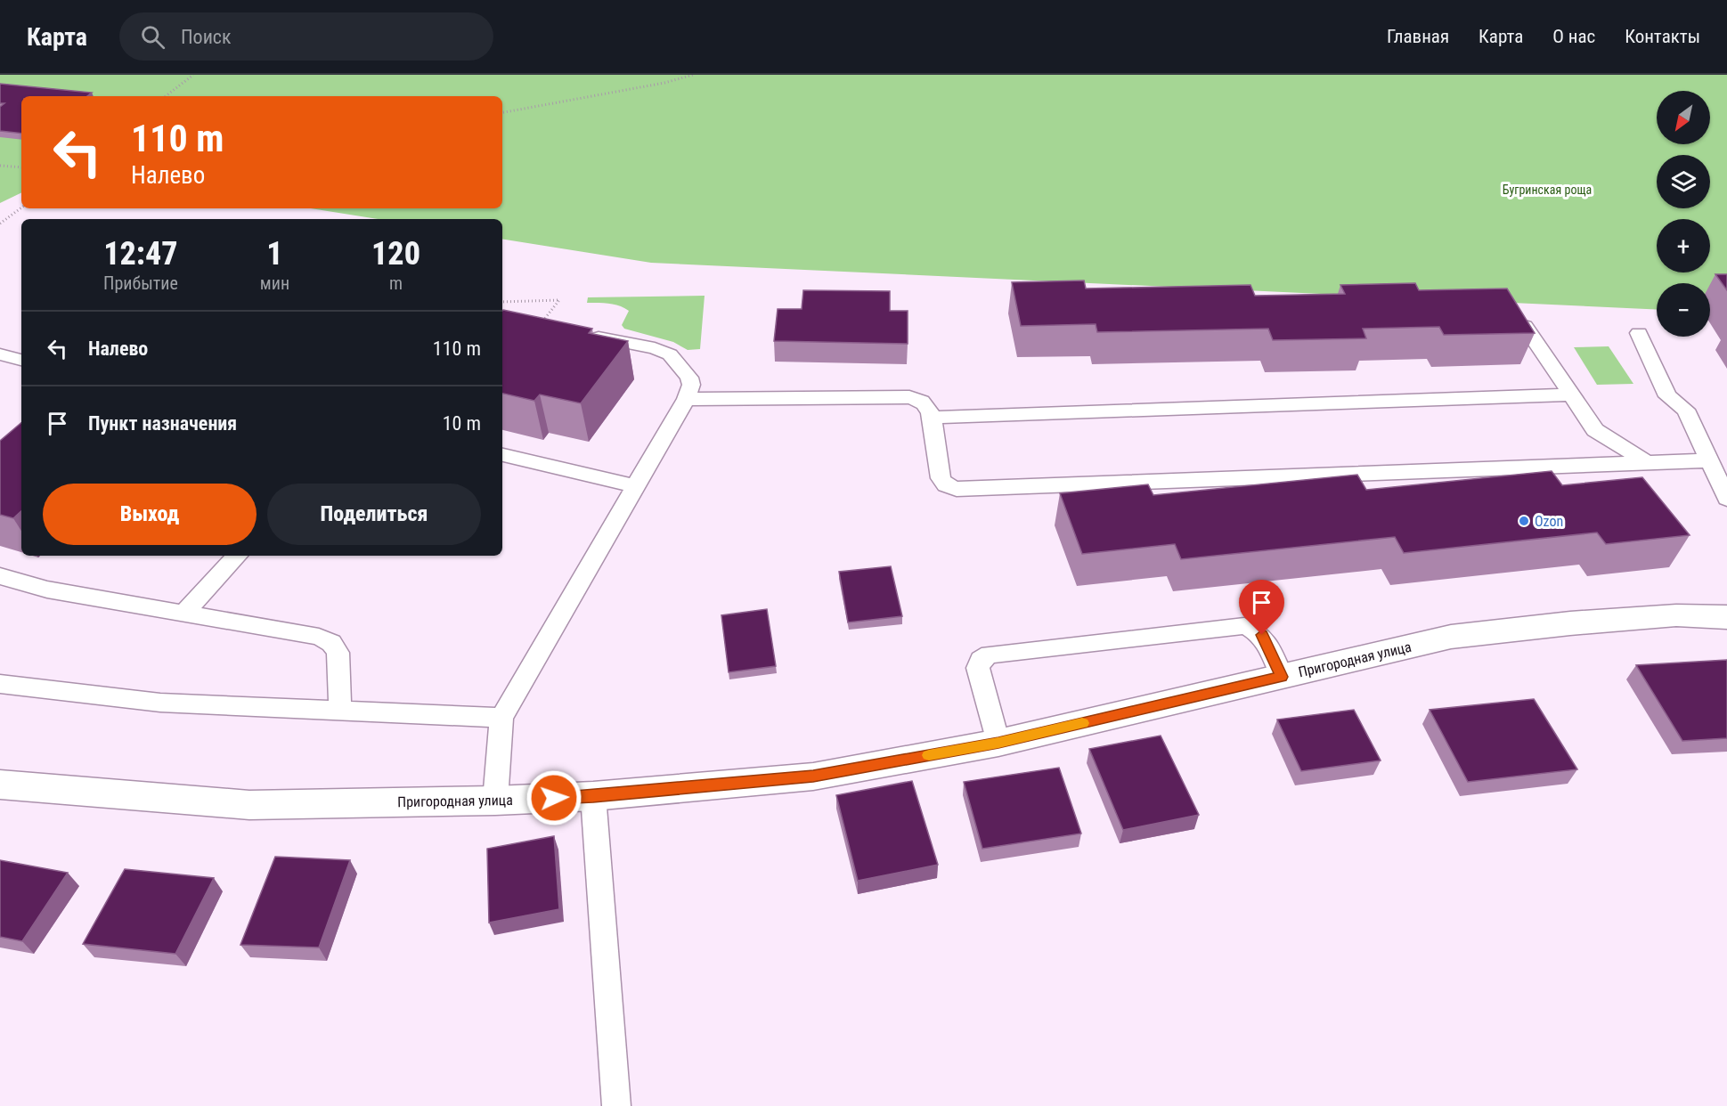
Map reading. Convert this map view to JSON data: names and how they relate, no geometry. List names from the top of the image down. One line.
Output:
{"streets":{"street":["Пригородная улица"]},"parks":["Бугринская роща"],"places":["Ozon"],"north":"bottom left","page":{"header":"Карта","search":"Поиск","nav":["Главная","Карта","О нас","Контакты"],"map_buttons":["+","−"],"turn":["110 m","Налево"],"eta":["12:47","Прибытие","1","мин","120","m"],"list":[{"name":"Налево","value":"110 m"},{"name":"Пункт назначения","value":"10 m"}],"buttons":["Выход","Поделиться"]}}
